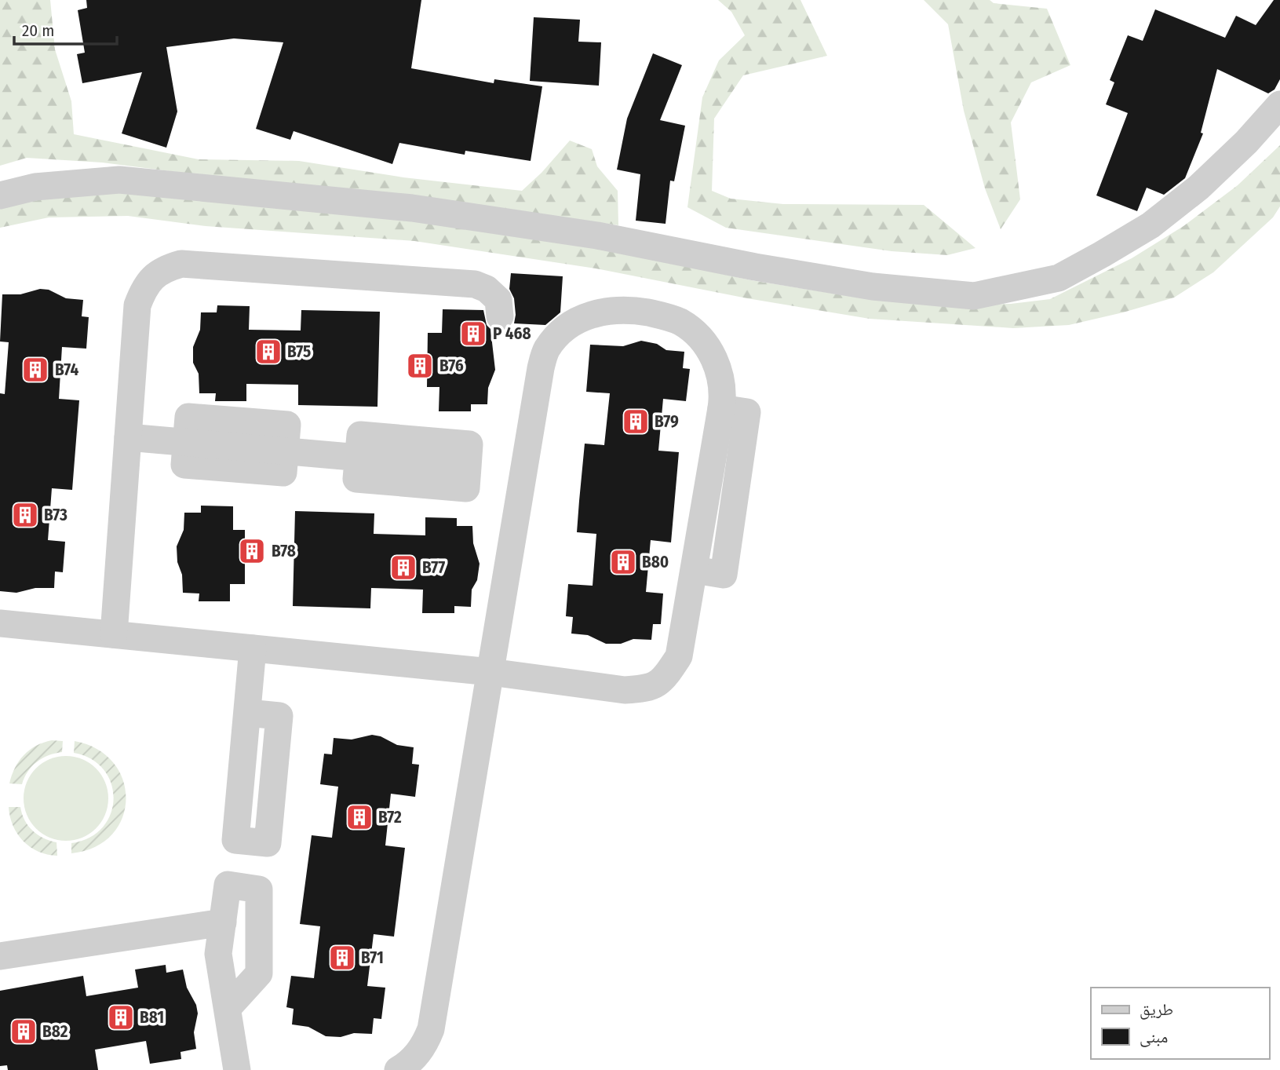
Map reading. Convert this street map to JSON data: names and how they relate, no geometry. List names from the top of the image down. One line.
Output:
{"places":{"building":["P 468","B75","B76","B74","B79","B73","B78","B80","B77","B72","B71","B81","B82"]},"legend":["طريق","مبنى"],"scale_bar":"20 m"}
